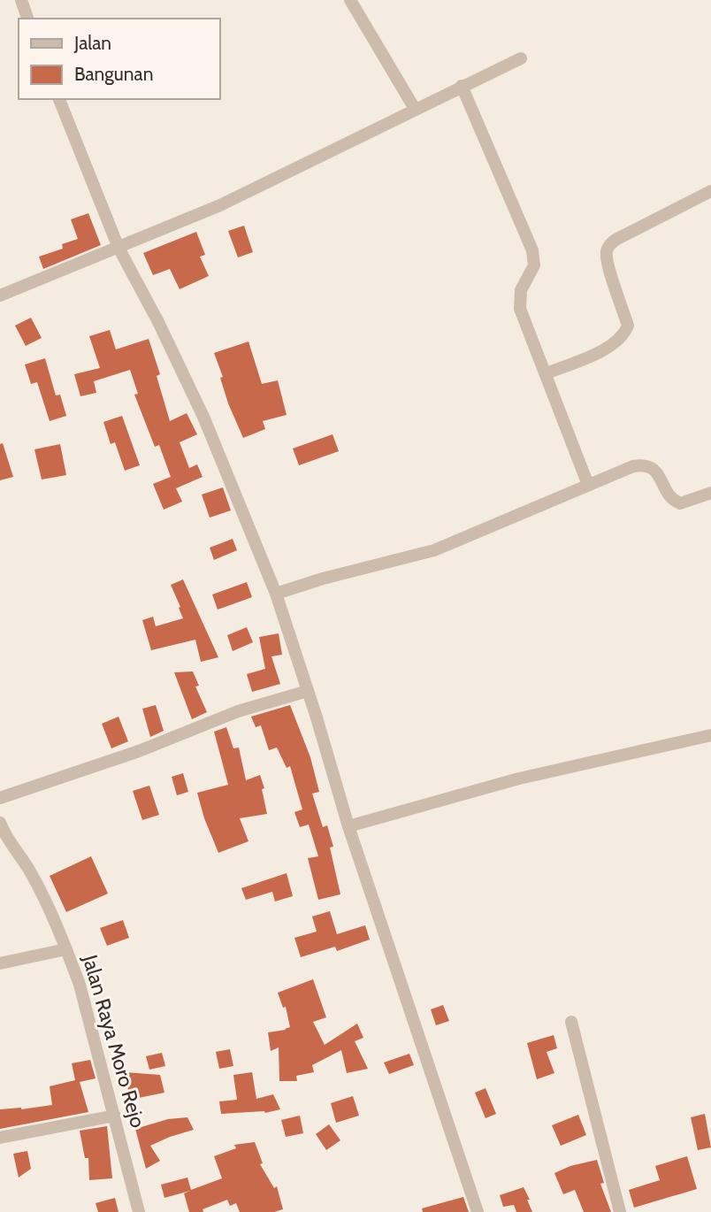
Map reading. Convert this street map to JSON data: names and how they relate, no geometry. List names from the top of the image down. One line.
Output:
{"streets":{"street":["Jalan Raya Moro Rejo"]},"legend":["Jalan","Bangunan"]}
